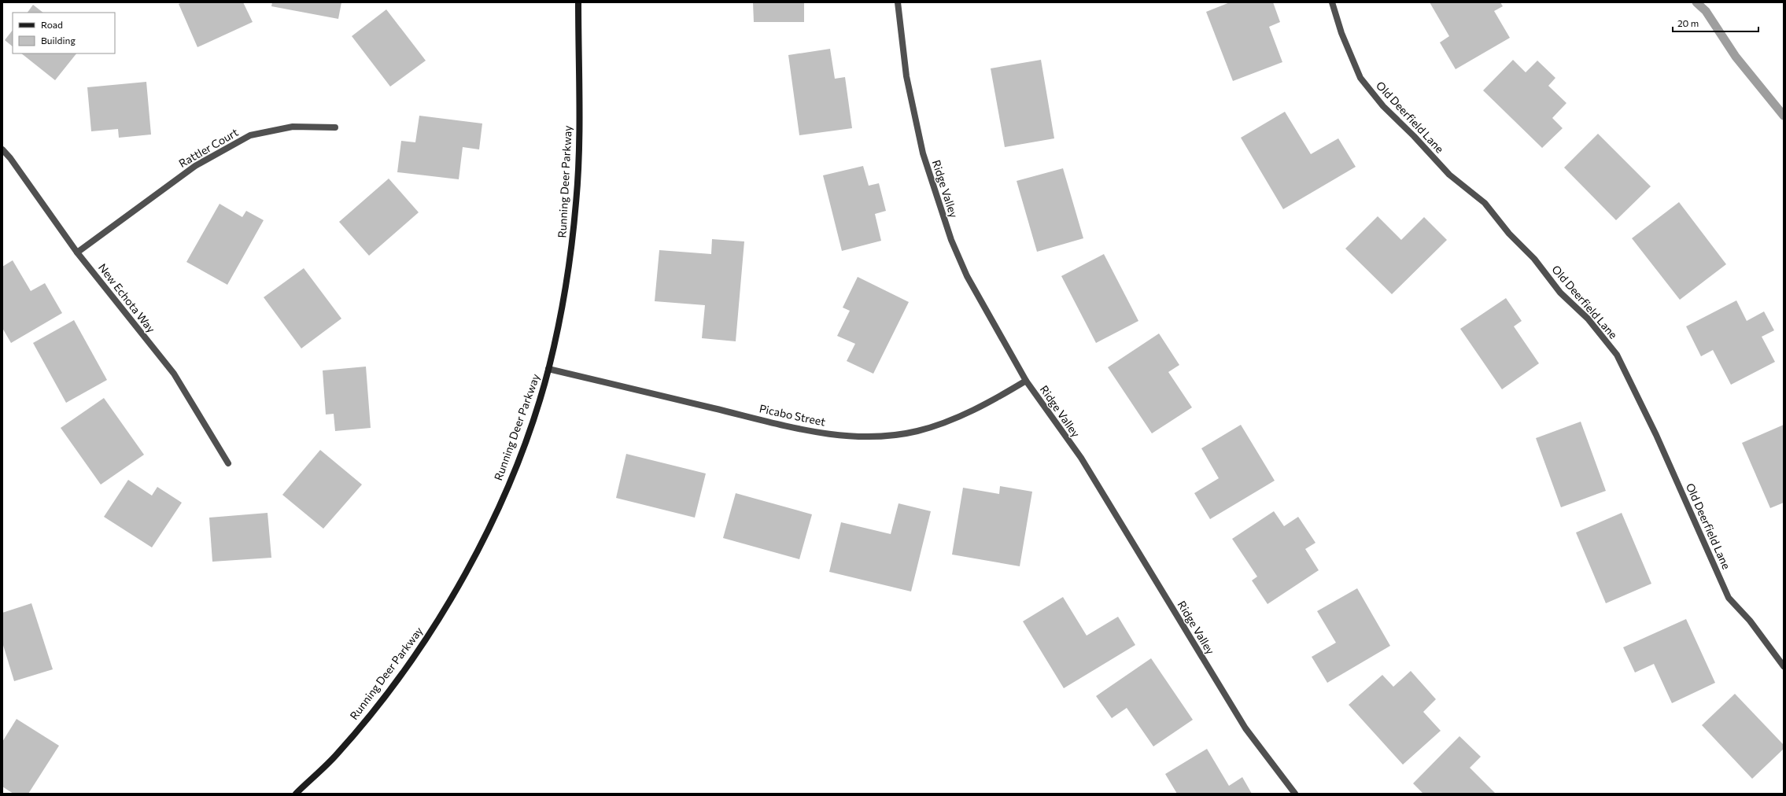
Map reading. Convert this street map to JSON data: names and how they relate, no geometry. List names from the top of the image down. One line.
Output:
{"streets":{"street":["Old Deerfield Lane","Rattler Court","Running Deer Parkway","Ridge Valley","New Echota Way","Picabo Street"]},"crossings":[["Rattler Court","New Echota Way"],["Running Deer Parkway","Picabo Street"],["Ridge Valley","Picabo Street"]],"legend":["Road","Building"],"scale_bar":"20 m"}
